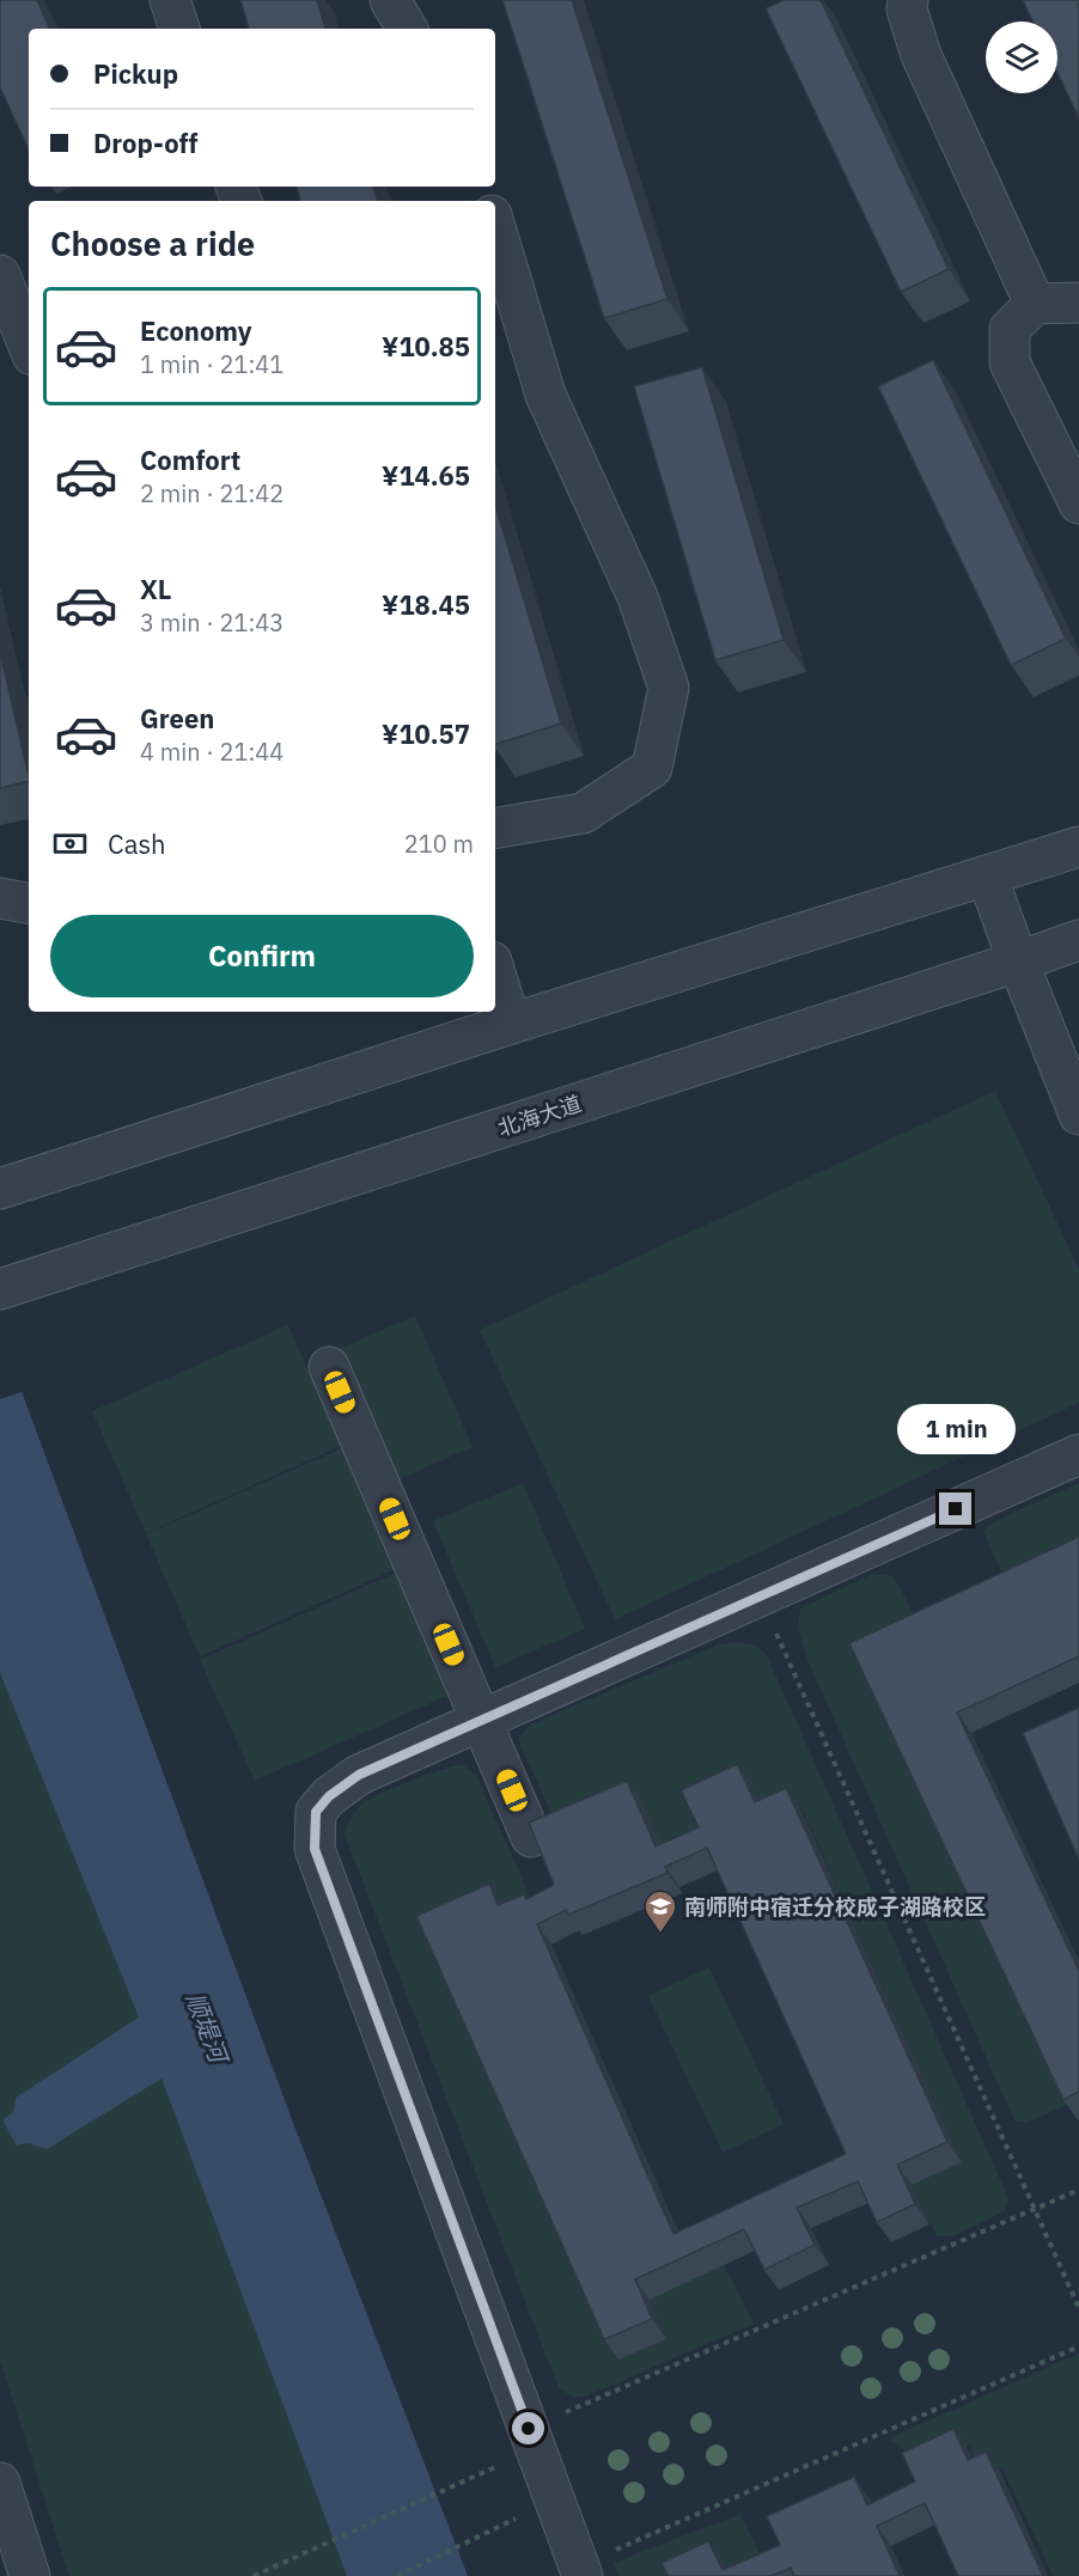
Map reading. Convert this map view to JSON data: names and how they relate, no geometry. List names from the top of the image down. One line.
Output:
{"streets":{"street":["北海大道"]},"water":["顺堤河"],"places":{"school or university":["南师附中宿迁分校成子湖路校区"]},"page":{"banner":["Pickup","Drop-off"],"heading":"Choose a ride","list":[{"name":"Economy","note":"1 min · 21:41","value":"¥10.85"},{"name":"Comfort","note":"2 min · 21:42","value":"¥14.65"},{"name":"XL","note":"3 min · 21:43","value":"¥18.45"},{"name":"Green","note":"4 min · 21:44","value":"¥10.57"}],"pay":["Cash","210 m"],"buttons":"Confirm","bubble":"1 min"}}
